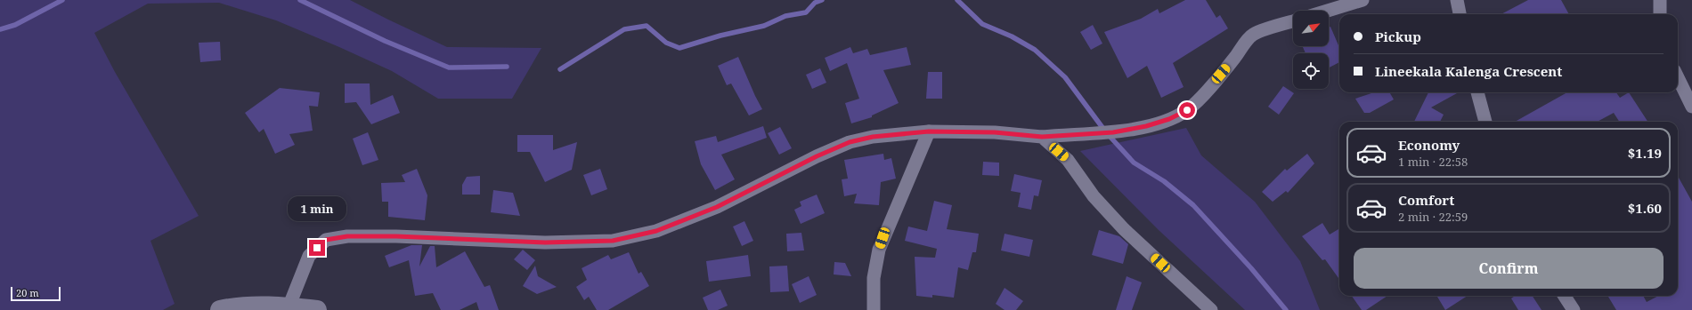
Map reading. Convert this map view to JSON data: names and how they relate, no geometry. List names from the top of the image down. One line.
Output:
{"scale_bar":"20 m","north":"top right","page":{"banner":["Pickup","Lineekala Kalenga Crescent"],"list":[{"name":"Economy","note":"1 min · 22:58","value":"$1.19"},{"name":"Comfort","note":"2 min · 22:59","value":"$1.60"}],"bubble":"1 min","buttons":"Confirm","scale":"20 m"}}
